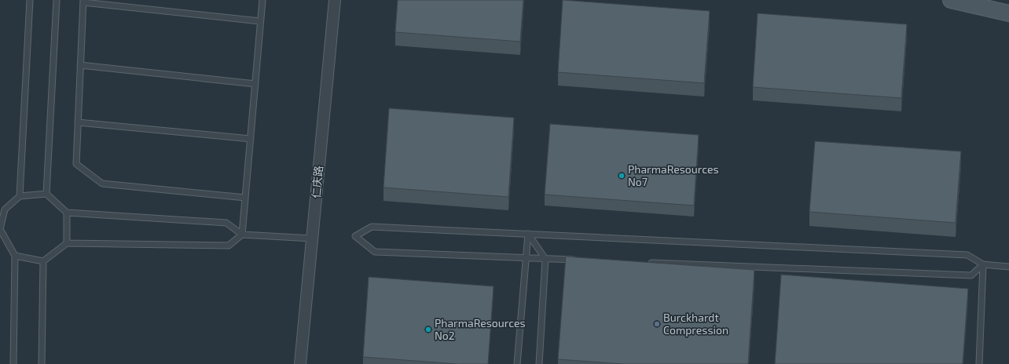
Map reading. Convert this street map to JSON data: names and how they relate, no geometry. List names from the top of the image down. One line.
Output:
{"streets":{"street":["仁庆路"]},"places":["PharmaResources No7","Burckhardt Compression","PharmaResources No2"]}
